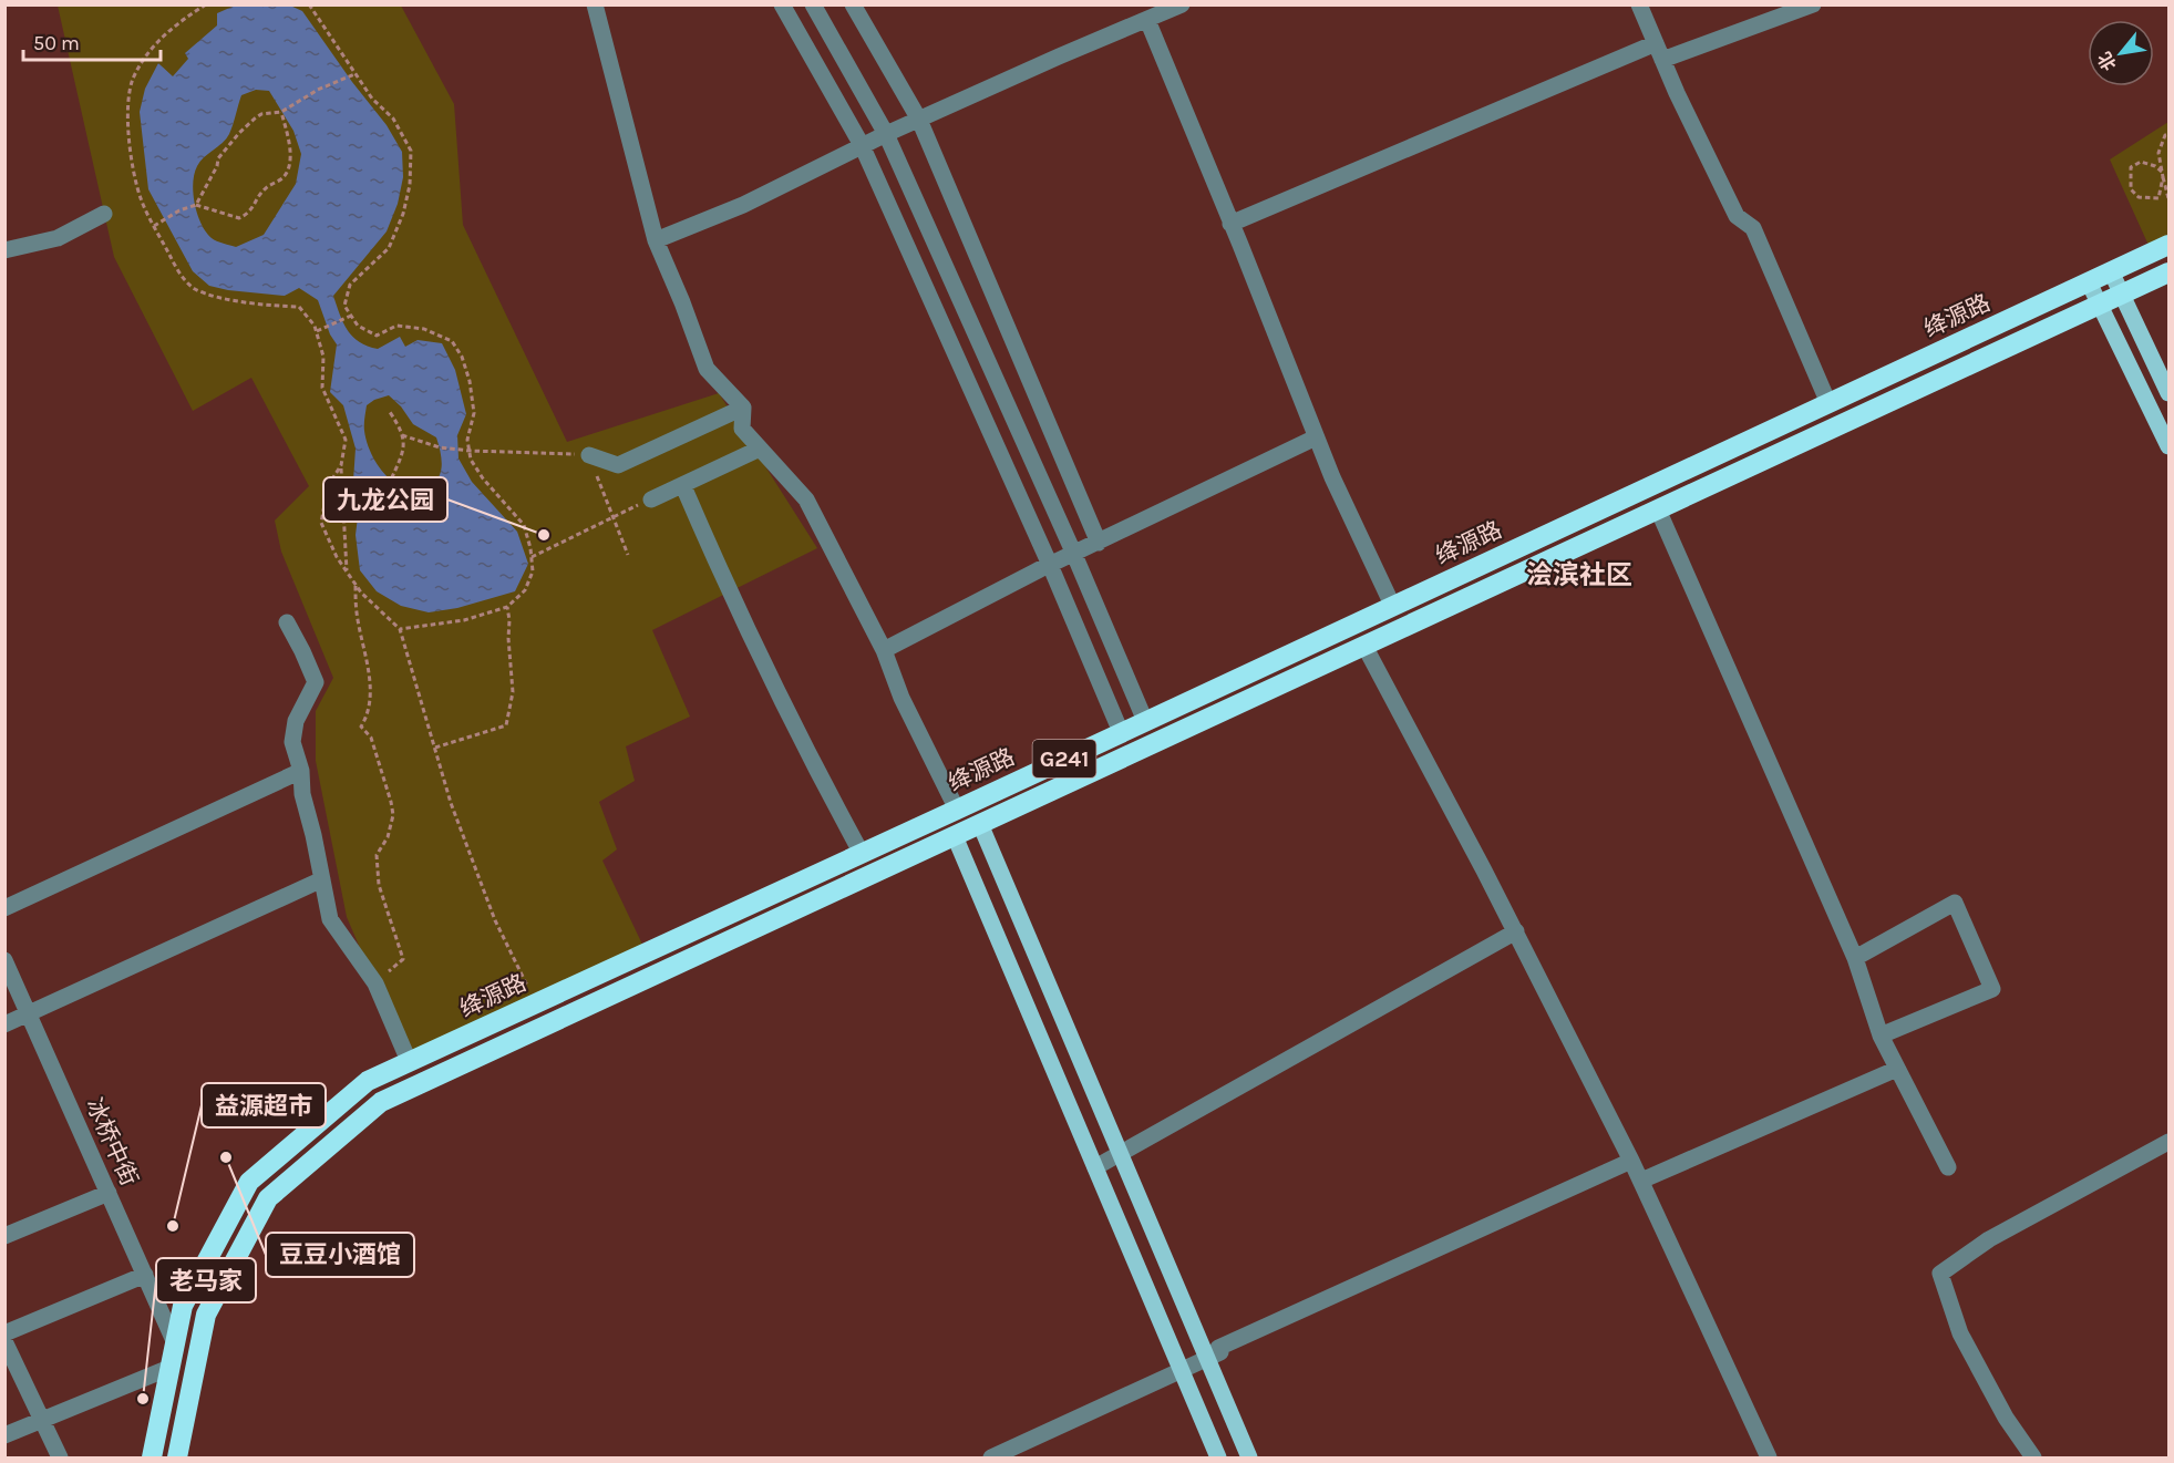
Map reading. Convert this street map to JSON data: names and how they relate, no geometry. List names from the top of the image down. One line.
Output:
{"streets":{"highway":["绛源路","G241"],"street":["冰桥中街"]},"crossings":[["绛源路","冰桥中街"]],"districts":["浍滨社区"],"places":["九龙公园","豆豆小酒馆","益源超市","老马家"],"scale_bar":"50 m","north":"bottom left"}
